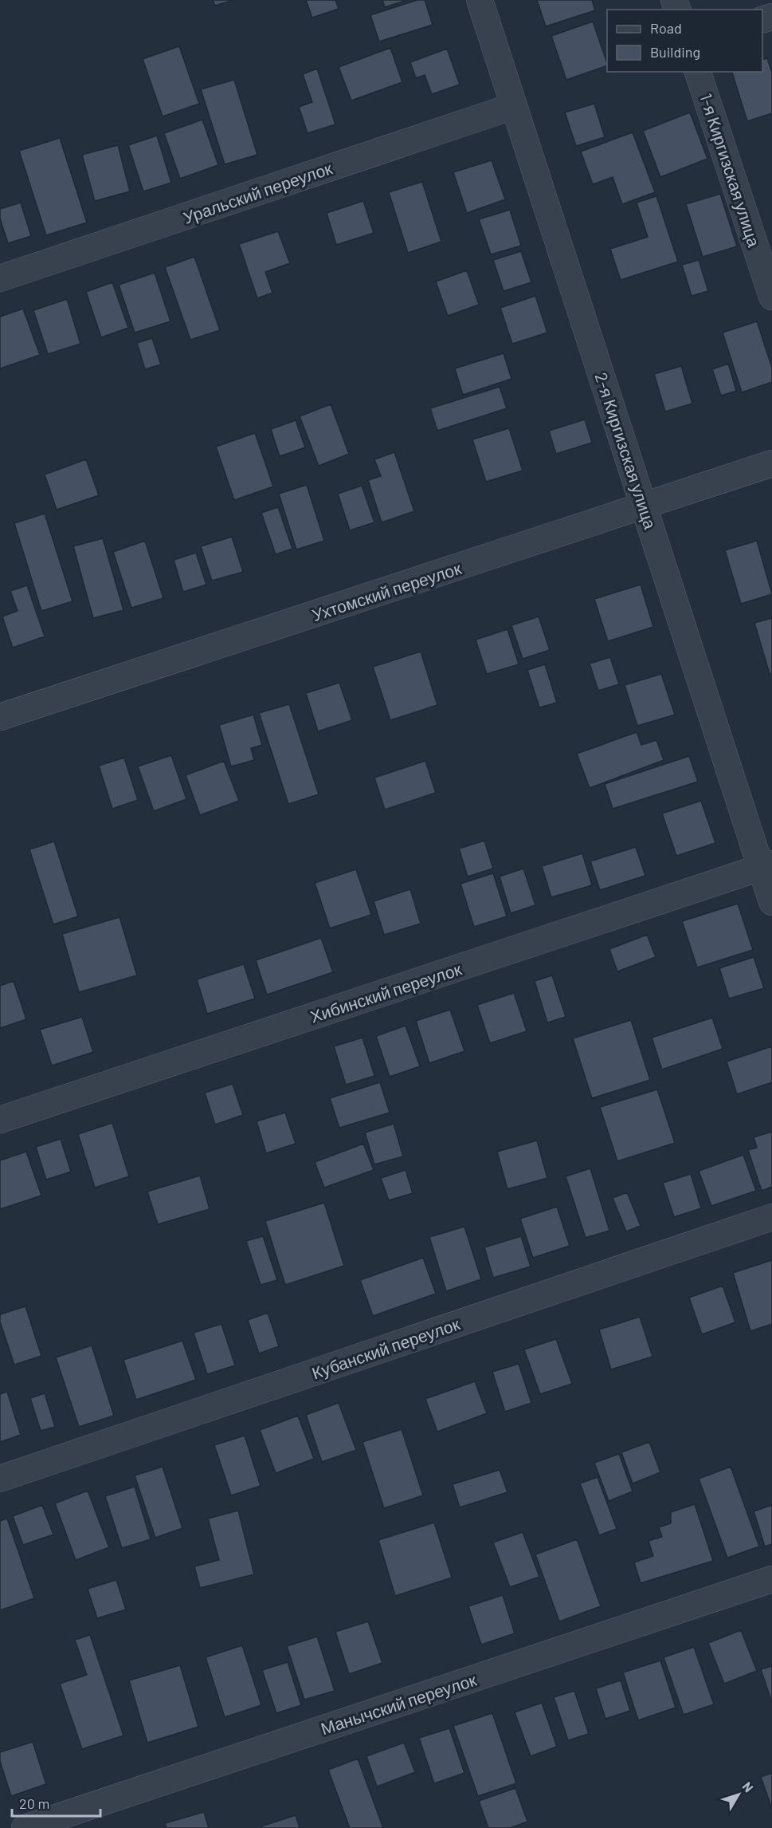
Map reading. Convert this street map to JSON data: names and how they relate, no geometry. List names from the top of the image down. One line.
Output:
{"streets":{"street":["1-я Киргизская улица","Уральский переулок","2-я Киргизская улица","Ухтомский переулок","Хибинский переулок","Кубанский переулок","Манычский переулок"]},"crossings":[["Уральский переулок","2-я Киргизская улица"],["2-я Киргизская улица","Ухтомский переулок"],["2-я Киргизская улица","Хибинский переулок"]],"legend":["Road","Building"],"scale_bar":"20 m","north":"top right"}
